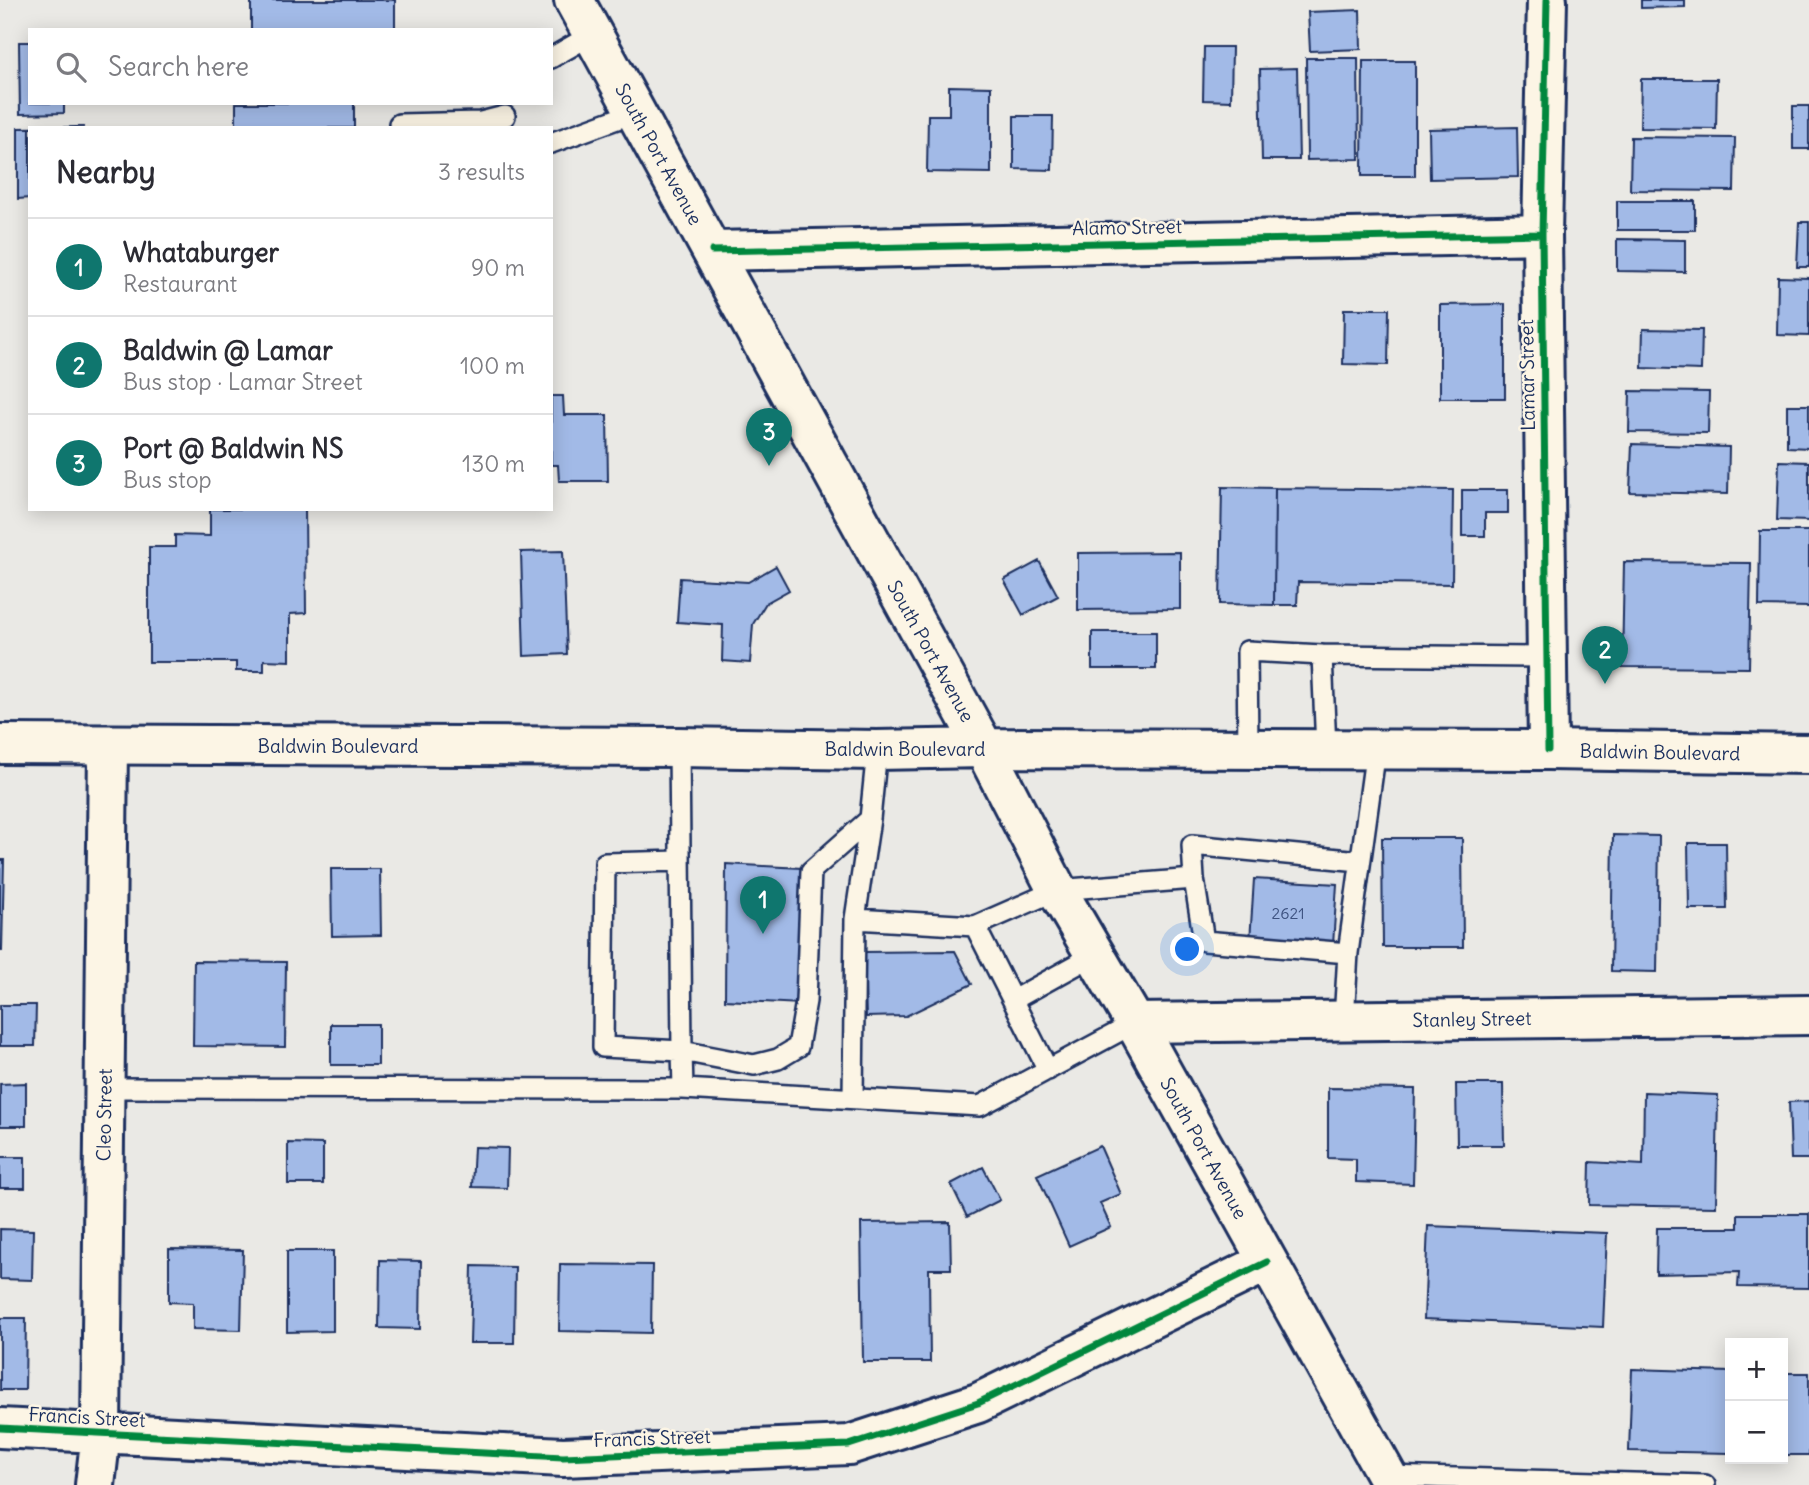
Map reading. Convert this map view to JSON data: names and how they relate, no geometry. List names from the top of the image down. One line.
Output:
{"streets":{"street":["South Port Avenue","Alamo Street","Lamar Street","Baldwin Boulevard","Stanley Street","Cleo Street","Francis Street"]},"crossings":[["South Port Avenue","Alamo Street"],["South Port Avenue","Baldwin Boulevard"],["South Port Avenue","Stanley Street"],["South Port Avenue","Francis Street"],["Alamo Street","Lamar Street"],["Lamar Street","Baldwin Boulevard"],["Baldwin Boulevard","Cleo Street"],["Cleo Street","Francis Street"]],"house_numbers":["2621"],"page":{"search":"Search here","heading":["Nearby","3 results"],"list":[{"mark":"1","name":"Whataburger","note":"Restaurant","value":"90 m"},{"mark":"2","name":"Baldwin @ Lamar","note":"Bus stop · Lamar Street","value":"100 m"},{"mark":"3","name":"Port @ Baldwin NS","note":"Bus stop","value":"130 m"}],"pins":["3","2","1"],"map_buttons":["+","−"]}}
